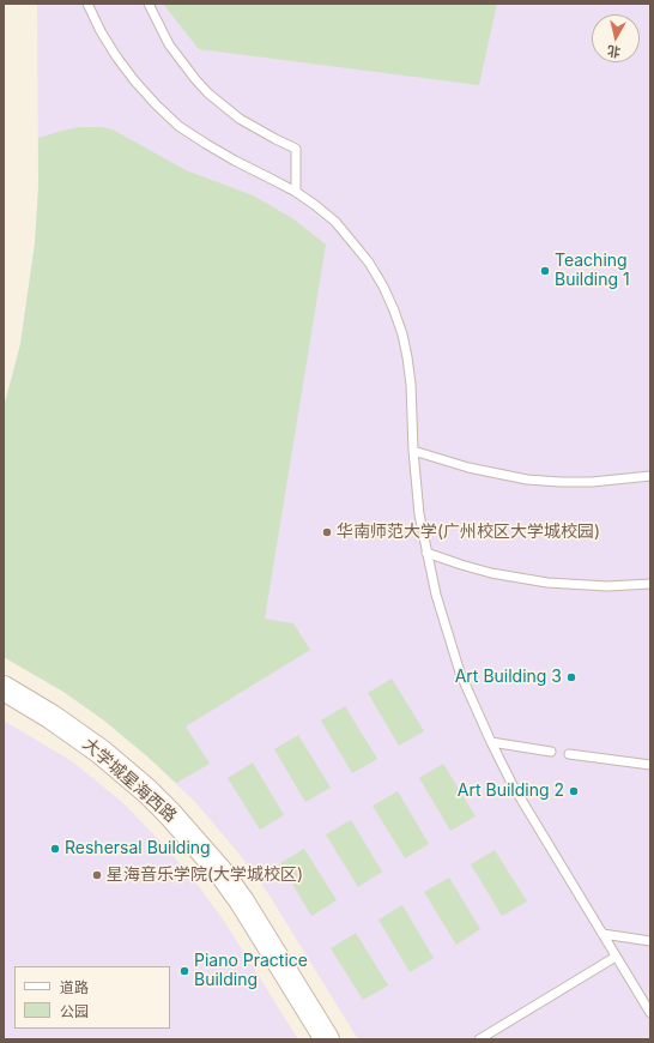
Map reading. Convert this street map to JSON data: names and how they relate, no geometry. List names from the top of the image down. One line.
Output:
{"streets":{"street":["大学城星海西路"]},"places":["Teaching Building 1","华南师范大学(广州校区大学城校园)","Art Building 3","Art Building 2","Reshersal Building","星海音乐学院(大学城校区)","Piano Practice Building"],"legend":["道路","公园"],"north":"bottom"}
